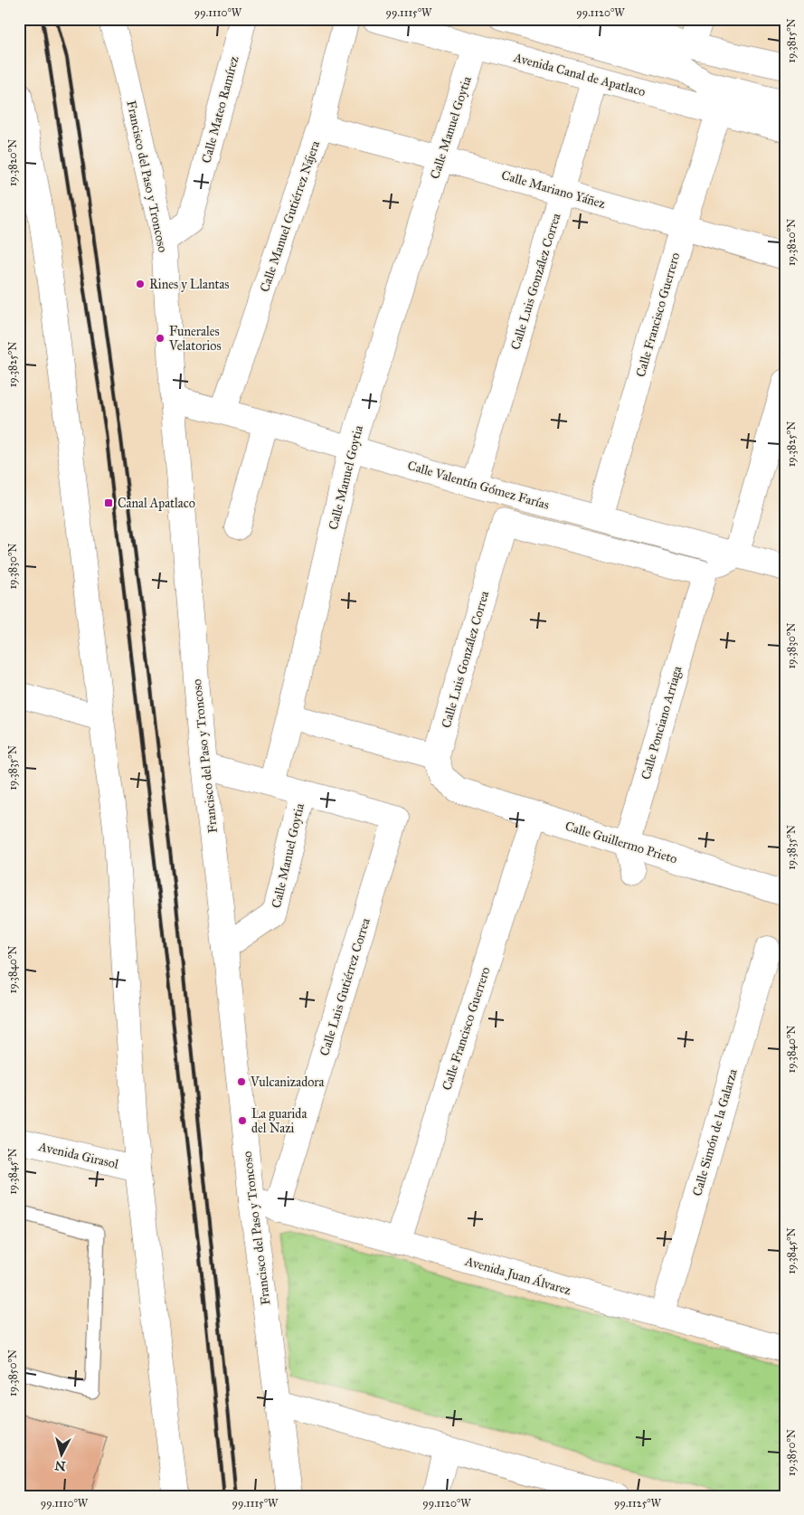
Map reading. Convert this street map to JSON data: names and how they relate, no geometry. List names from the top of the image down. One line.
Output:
{"streets":{"street":["Avenida Canal de Apatlaco","Calle Mateo Ramírez","Calle Manuel Goytia","Francisco del Paso y Troncoso","Calle Mariano Yáñez","Calle Manuel Gutiérrez Nájera","Calle Luis González Correa","Calle Francisco Guerrero","Calle Valentín Gómez Farías","Calle Ponciano Arriaga","Calle Guillermo Prieto","Calle Luis Gutiérrez Correa","Calle Simón de la Galarza","Avenida Girasol","Avenida Juan Álvarez"]},"crossings":[["Avenida Canal de Apatlaco","Calle Manuel Goytia"],["Avenida Canal de Apatlaco","Calle Luis González Correa"],["Avenida Canal de Apatlaco","Calle Francisco Guerrero"],["Calle Mateo Ramírez","Francisco del Paso y Troncoso"],["Calle Manuel Goytia","Francisco del Paso y Troncoso"],["Calle Manuel Goytia","Calle Mariano Yáñez"],["Calle Manuel Goytia","Calle Valentín Gómez Farías"],["Calle Manuel Goytia","Calle Luis Gutiérrez Correa"],["Francisco del Paso y Troncoso","Calle Valentín Gómez Farías"],["Francisco del Paso y Troncoso","Avenida Juan Álvarez"],["Calle Mariano Yáñez","Calle Manuel Gutiérrez Nájera"],["Calle Mariano Yáñez","Calle Luis González Correa"],["Calle Mariano Yáñez","Calle Francisco Guerrero"],["Calle Manuel Gutiérrez Nájera","Calle Valentín Gómez Farías"],["Calle Luis González Correa","Calle Valentín Gómez Farías"],["Calle Luis González Correa","Calle Ponciano Arriaga"],["Calle Luis González Correa","Calle Guillermo Prieto"],["Calle Francisco Guerrero","Calle Valentín Gómez Farías"],["Calle Francisco Guerrero","Calle Guillermo Prieto"],["Calle Francisco Guerrero","Avenida Juan Álvarez"],["Calle Ponciano Arriaga","Calle Guillermo Prieto"],["Calle Luis Gutiérrez Correa","Avenida Juan Álvarez"],["Calle Simón de la Galarza","Avenida Juan Álvarez"]],"places":{"other":["Rines y Llantas","Funerales Velatorios","Vulcanizadora","La guarida del Nazi"],"transit":["Canal Apatlaco"]},"north":"bottom","coordinates":["99.1110°W","99.1115°W","99.1120°W","19.3815°N","19.3820°N","19.3825°N","19.3830°N","19.3835°N","19.3840°N","19.3845°N","19.3850°N","99.1125°W"]}
